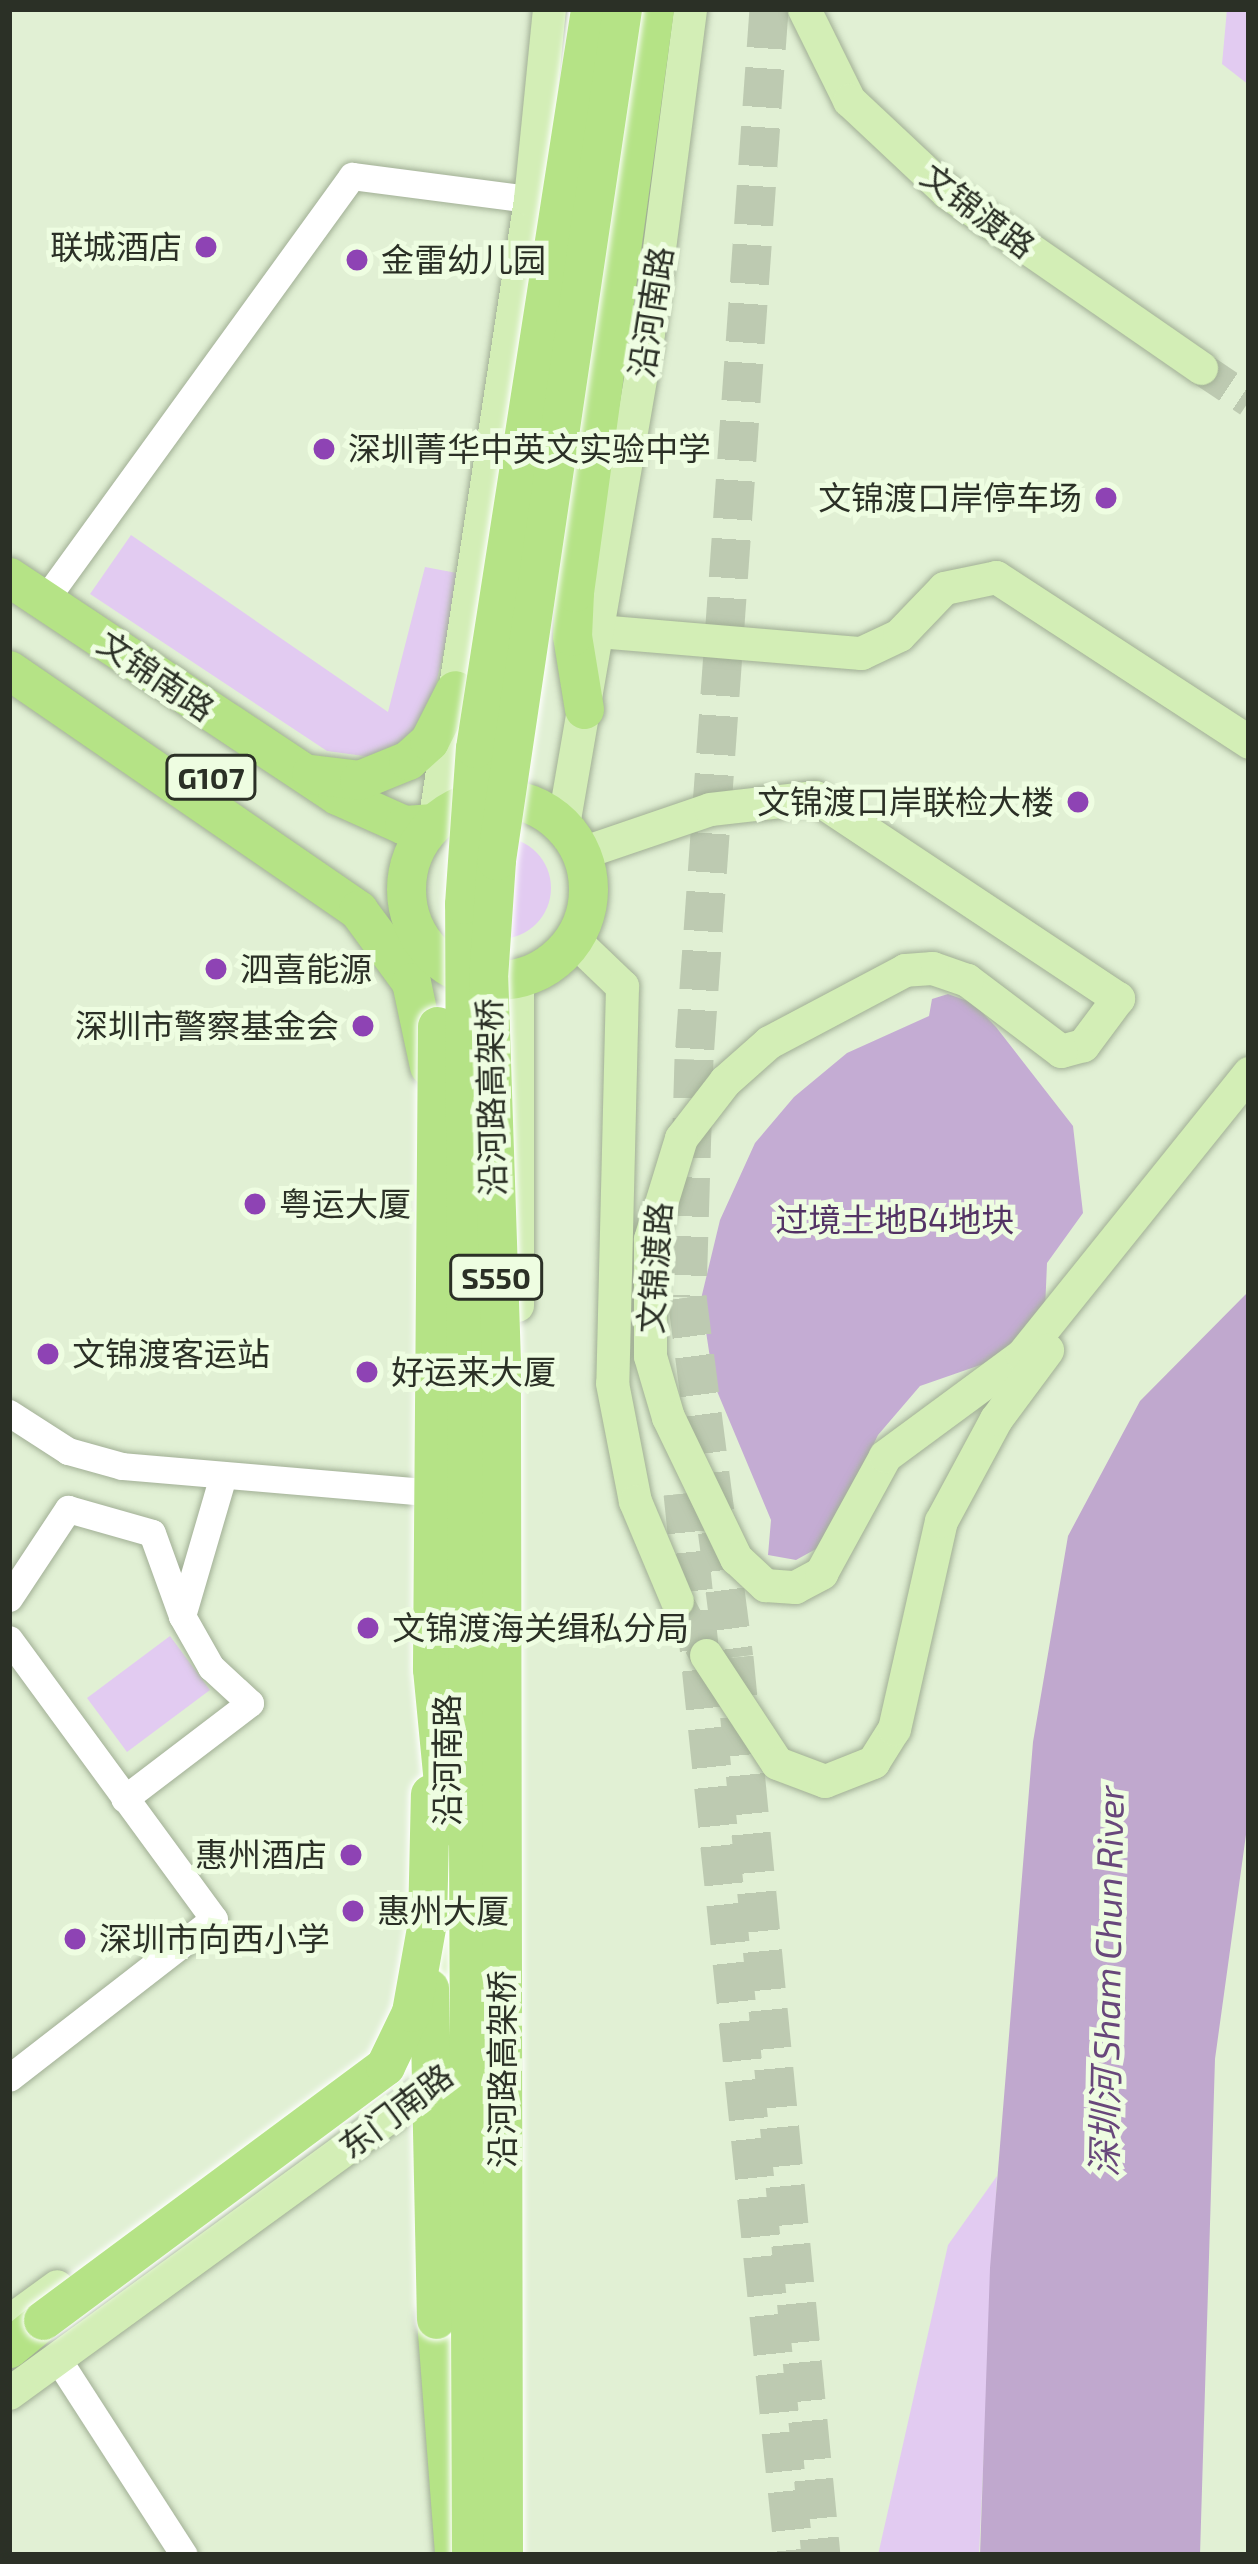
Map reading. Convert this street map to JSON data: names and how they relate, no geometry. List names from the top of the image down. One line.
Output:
{"streets":{"highway":["文锦南路","G107","沿河路高架桥","S550"],"main road":["文锦渡路","沿河南路","东门南路"]},"crossings":[["文锦渡路","沿河南路"],["文锦渡路","文锦南路"],["文锦渡路","G107"],["沿河南路","文锦南路"],["沿河南路","G107"],["沿河南路","沿河路高架桥"],["沿河南路","东门南路"],["文锦南路","G107"],["沿河路高架桥","东门南路"]],"water":["深圳河 Sham Chun River"],"parks":["过境土地B4地块"],"places":["联城酒店","金雷幼儿园","深圳菁华中英文实验中学","文锦渡口岸停车场","文锦渡口岸联检大楼","泗喜能源","深圳市警察基金会","粤运大厦","文锦渡客运站","好运来大厦","文锦渡海关缉私分局","惠州酒店","惠州大厦","深圳市向西小学"]}
